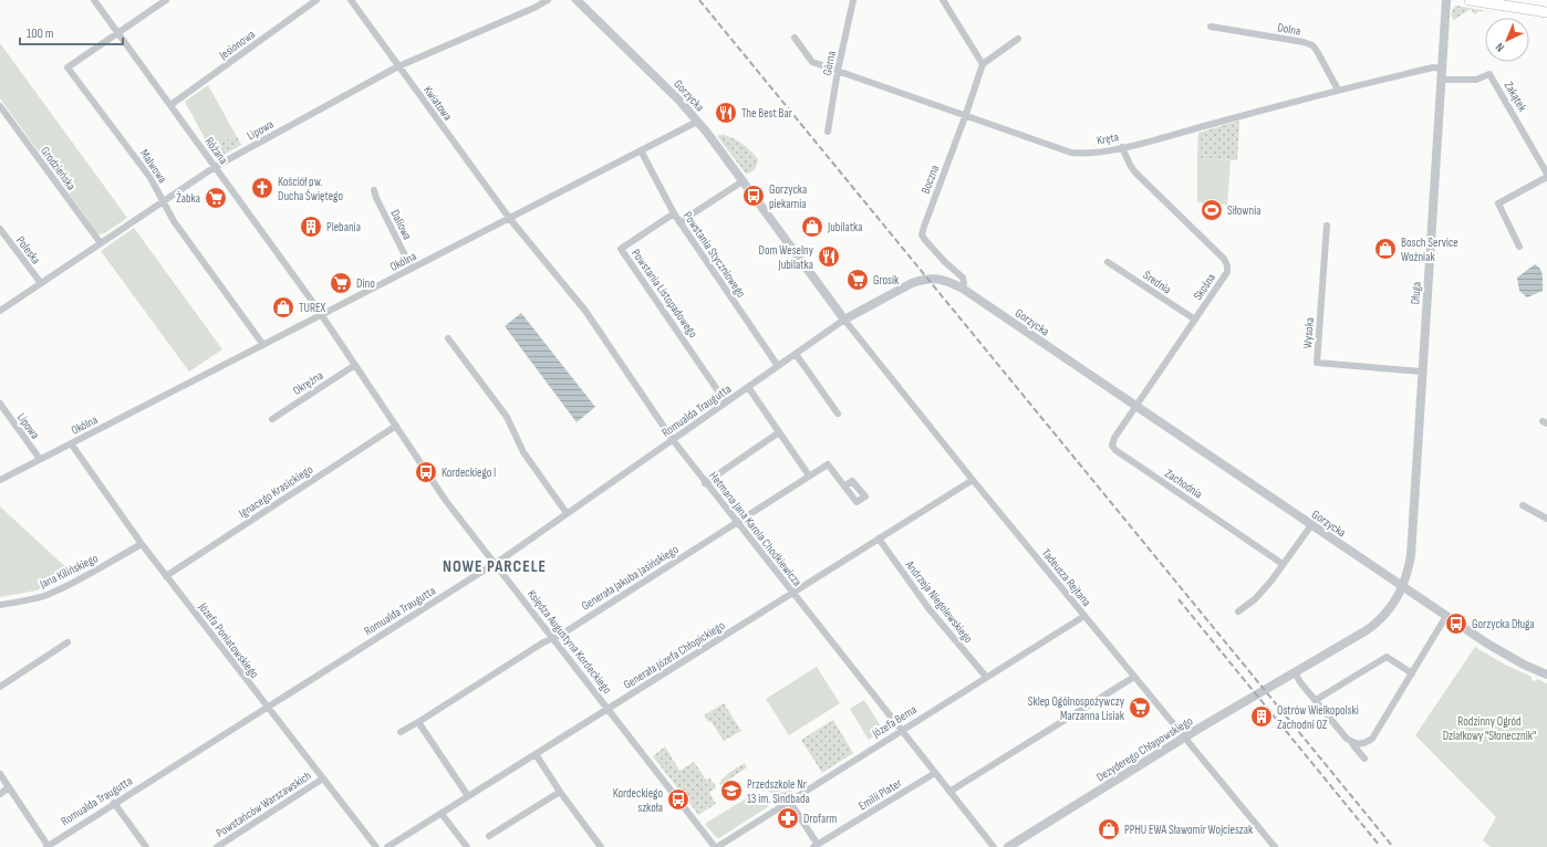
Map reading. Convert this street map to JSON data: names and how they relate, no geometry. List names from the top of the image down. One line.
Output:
{"streets":{"street":["Dolna","Jesionowa","Górna","Gorzycka","Zakątek","Kwiatowa","Lipowa","Kręta","Różana","Malwowa","Grodzieńska","Boczna","Daliowa","Poleska","Powstania Styczniowego","Okólna","Średnia","Skośna","Powstania Listopadowego","Długa","Wysoka","Okrężna","Romualda Traugutta","Zachodnia","Ignacego Krasickiego","Hetmana Jana Karola Chodkiewicza","Jana Kilińskiego","Generała Jakuba Jasińskiego","Tadeusza Rejtana","Andrzeja Niegolewskiego","Józefa Poniatowskiego","Księdza Augustyna Kordeckiego","Generała Józefa Chłopickiego","Józefa Bema","Dezyderego Chłapowskiego","Emilii Plater","Powstańców Warszawskich"]},"crossings":[["Dolna","Kręta"],["Jesionowa","Różana"],["Górna","Kręta"],["Gorzycka","Boczna"],["Gorzycka","Okólna"],["Gorzycka","Skośna"],["Gorzycka","Długa"],["Gorzycka","Romualda Traugutta"],["Gorzycka","Zachodnia"],["Gorzycka","Tadeusza Rejtana"],["Gorzycka","Dezyderego Chłapowskiego"],["Zakątek","Długa"],["Kwiatowa","Lipowa"],["Kwiatowa","Okólna"],["Kwiatowa","Hetmana Jana Karola Chodkiewicza"],["Lipowa","Różana"],["Lipowa","Malwowa"],["Lipowa","Grodzieńska"],["Lipowa","Poleska"],["Lipowa","Okólna"],["Kręta","Boczna"],["Kręta","Skośna"],["Kręta","Długa"],["Różana","Malwowa"],["Różana","Okólna"],["Różana","Księdza Augustyna Kordeckiego"],["Malwowa","Okólna"],["Daliowa","Okólna"],["Powstania Styczniowego","Okólna"],["Powstania Styczniowego","Powstania Listopadowego"],["Powstania Styczniowego","Romualda Traugutta"],["Okólna","Hetmana Jana Karola Chodkiewicza"],["Okólna","Józefa Poniatowskiego"],["Okólna","Księdza Augustyna Kordeckiego"],["Średnia","Skośna"],["Skośna","Zachodnia"],["Powstania Listopadowego","Romualda Traugutta"],["Długa","Wysoka"],["Długa","Dezyderego Chłapowskiego"],["Okrężna","Księdza Augustyna Kordeckiego"],["Romualda Traugutta","Hetmana Jana Karola Chodkiewicza"],["Romualda Traugutta","Tadeusza Rejtana"],["Romualda Traugutta","Józefa Poniatowskiego"],["Romualda Traugutta","Księdza Augustyna Kordeckiego"],["Ignacego Krasickiego","Józefa Poniatowskiego"],["Ignacego Krasickiego","Księdza Augustyna Kordeckiego"],["Hetmana Jana Karola Chodkiewicza","Generała Jakuba Jasińskiego"],["Hetmana Jana Karola Chodkiewicza","Generała Józefa Chłopickiego"],["Hetmana Jana Karola Chodkiewicza","Józefa Bema"],["Hetmana Jana Karola Chodkiewicza","Emilii Plater"],["Jana Kilińskiego","Józefa Poniatowskiego"],["Generała Jakuba Jasińskiego","Księdza Augustyna Kordeckiego"],["Tadeusza Rejtana","Generała Józefa Chłopickiego"],["Tadeusza Rejtana","Józefa Bema"],["Tadeusza Rejtana","Dezyderego Chłapowskiego"],["Andrzeja Niegolewskiego","Generała Józefa Chłopickiego"],["Andrzeja Niegolewskiego","Józefa Bema"],["Józefa Poniatowskiego","Powstańców Warszawskich"],["Księdza Augustyna Kordeckiego","Generała Józefa Chłopickiego"],["Księdza Augustyna Kordeckiego","Józefa Bema"]],"districts":["NOWE PARCELE"],"parks":["Rodzinny Ogród Działkowy \"Słonecznik\""],"places":{"restaurant":["The Best Bar","Dom Weselny Jubilatka"],"church":["Kościół pw. Ducha Świętego"],"bus stop":["Gorzycka piekarnia","Kordeckiego I","Gorzycka Długa","Kordeckiego szkoła"],"supermarket":["Żabka","Grosik","Dino","Sklep Ogólnospożywczy Marzanna Lisiak"],"sports":["Siłownia"],"building":["Plebania","Ostrów Wielkopolski Zachodni OZ"],"shop":["Jubilatka","Bosch Service Woźniak","TUREX","PPHU EWA Sławomir Wojcieszak"],"school or university":["Przedszkole Nr 13 im. Sindbada"],"pharmacy":["Drofarm"]},"scale_bar":"100 m","north":"bottom left"}
